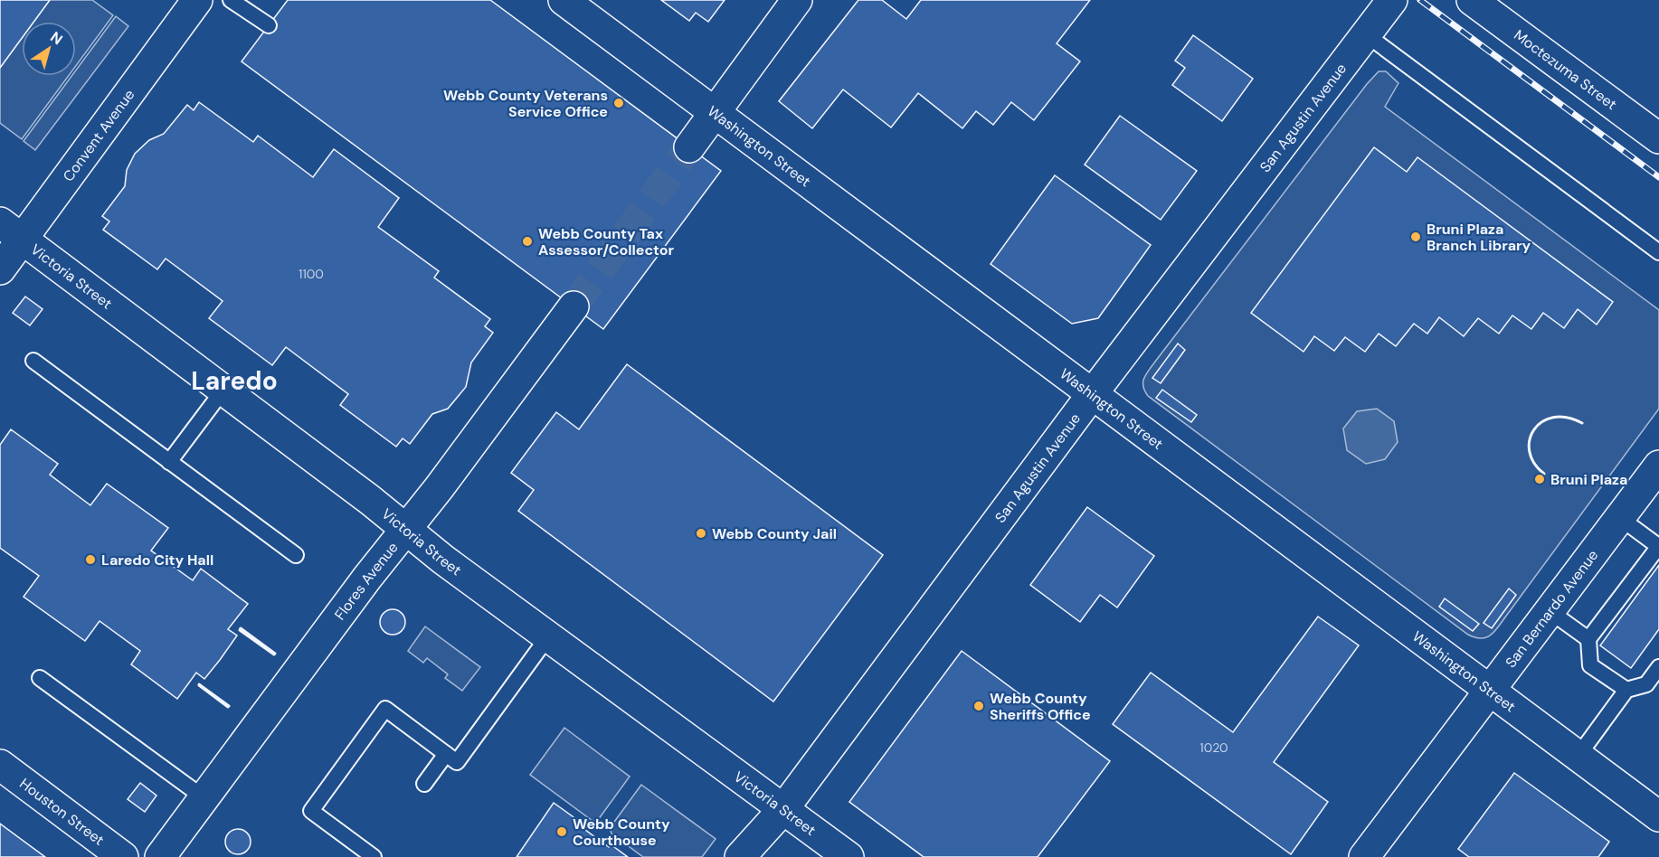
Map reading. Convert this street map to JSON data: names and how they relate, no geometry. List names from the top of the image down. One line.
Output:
{"streets":{"main road":["Moctezuma Street","San Agustin Avenue","Convent Avenue","Washington Street","Victoria Street","Flores Avenue","San Bernardo Avenue","Houston Street"]},"crossings":[["San Agustin Avenue","Washington Street"],["San Agustin Avenue","Victoria Street"],["Convent Avenue","Victoria Street"],["Washington Street","San Bernardo Avenue"],["Victoria Street","Flores Avenue"]],"districts":["Laredo"],"places":["Webb County Veterans Service Office","Bruni Plaza Branch Library","Webb County Tax Assessor/Collector","Bruni Plaza","Webb County Jail","Laredo City Hall","Webb County Sheriffs Office","Webb County Courthouse"],"house_numbers":["1100","1020"],"north":"top right"}
